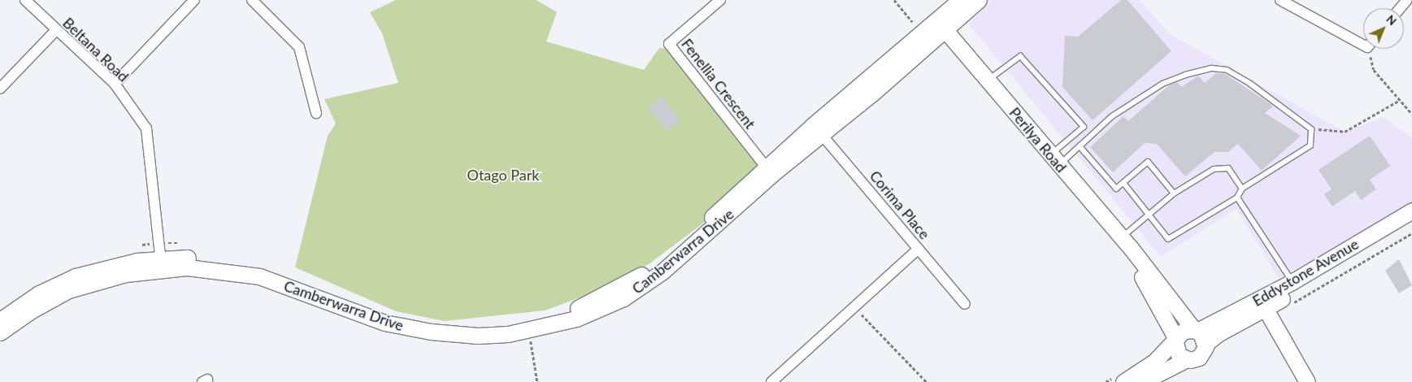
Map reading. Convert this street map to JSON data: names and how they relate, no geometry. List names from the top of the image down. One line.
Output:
{"streets":{"street":["Beltana Road","Fenellia Crescent","Perilya Road","Corima Place","Camberwarra Drive","Eddystone Avenue"]},"crossings":[["Beltana Road","Camberwarra Drive"],["Fenellia Crescent","Camberwarra Drive"],["Perilya Road","Camberwarra Drive"],["Perilya Road","Eddystone Avenue"],["Corima Place","Camberwarra Drive"]],"parks":["Otago Park"],"north":"top right"}
